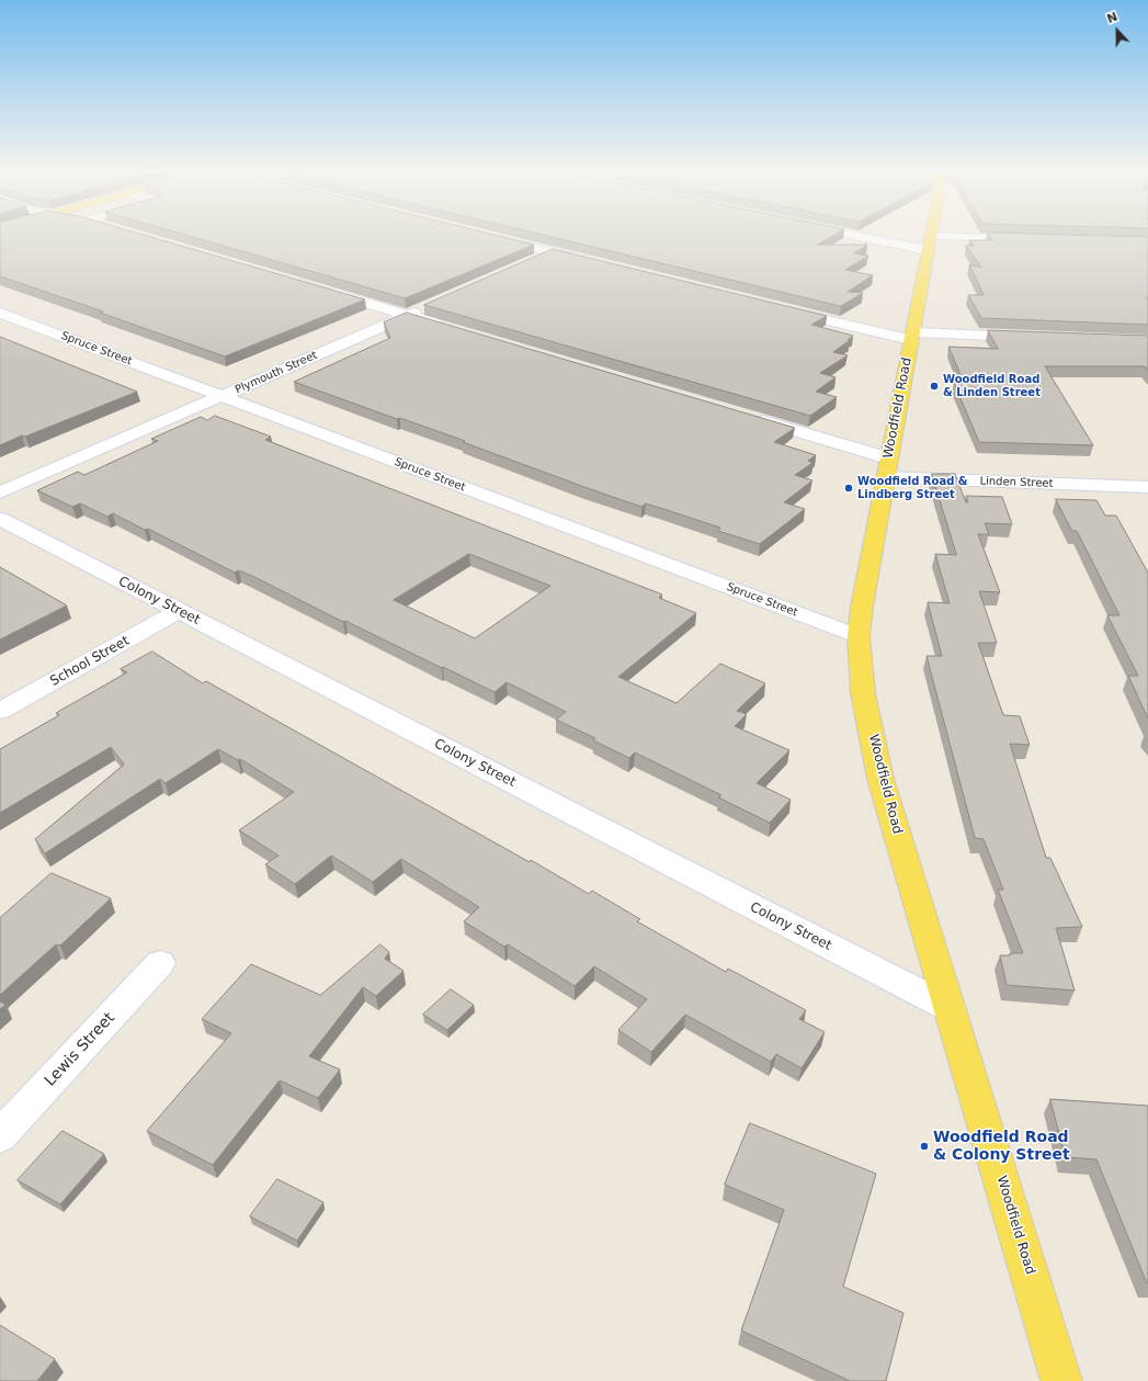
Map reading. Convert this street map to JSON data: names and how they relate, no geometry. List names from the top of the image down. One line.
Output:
{"streets":{"main road":["Woodfield Road"],"street":["Spruce Street","Plymouth Street","Linden Street","Colony Street","School Street","Lewis Street"]},"crossings":[["Spruce Street","Plymouth Street"],["Spruce Street","Woodfield Road"],["Woodfield Road","Linden Street"],["Woodfield Road","Colony Street"],["Colony Street","School Street"]],"places":["Woodfield Road & Linden Street","Woodfield Road & Lindberg Street","Woodfield Road & Colony Street"],"north":"top"}
